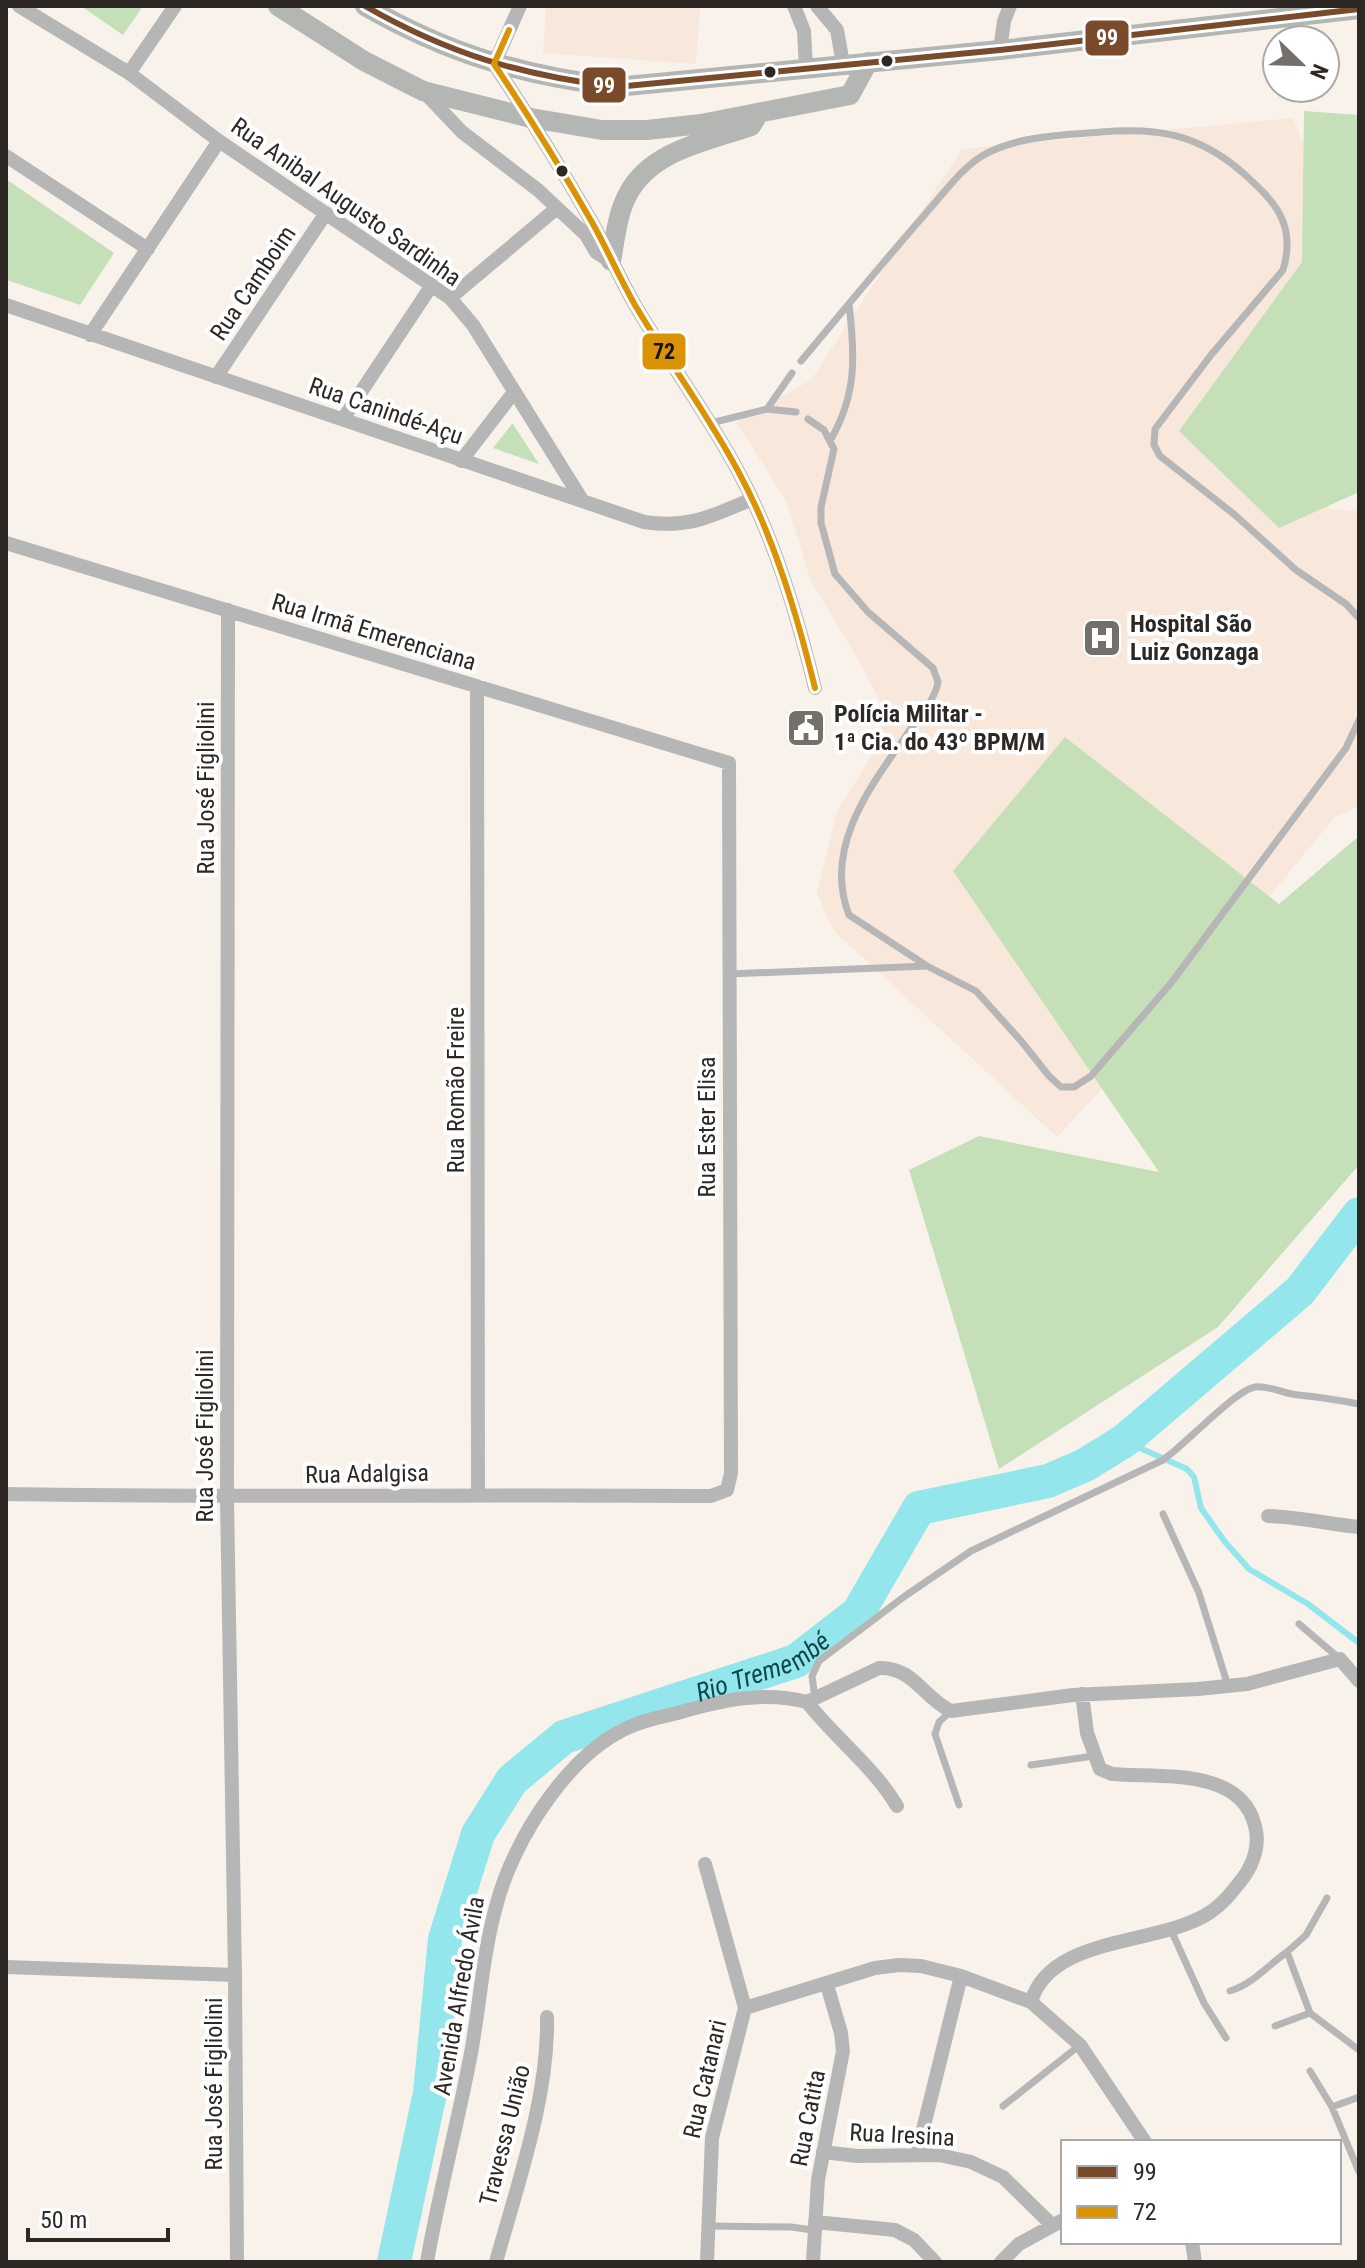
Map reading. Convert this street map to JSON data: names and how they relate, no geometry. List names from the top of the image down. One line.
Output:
{"streets":{"street":["Rua Anibal Augusto Sardinha","Rua Camboim","Rua Canindé-Açu","Rua Irmã Emerenciana","Rua José Figliolini","Rua Romão Freire","Rua Ester Elisa","Rua Adalgisa","Avenida Alfredo Ávila","Rua Catanari","Rua Catita","Travessa União","Rua Iresina"]},"crossings":[["Rua Anibal Augusto Sardinha","Rua Camboim"],["Rua Anibal Augusto Sardinha","Rua Canindé-Açu"],["Rua Camboim","Rua Canindé-Açu"],["Rua Irmã Emerenciana","Rua José Figliolini"],["Rua Irmã Emerenciana","Rua Romão Freire"],["Rua Irmã Emerenciana","Rua Ester Elisa"],["Rua José Figliolini","Rua Adalgisa"],["Rua Romão Freire","Rua Adalgisa"],["Rua Ester Elisa","Rua Adalgisa"],["Rua Catita","Rua Iresina"]],"water":["Rio Tremembé"],"places":{"hospital":["Hospital São Luiz Gonzaga"],"public building":["Polícia Militar - 1ª Cia. do 43º BPM/M"]},"lines":["transit line 99","transit line 72"],"legend":["99","72"],"scale_bar":"50 m","north":"bottom right"}
